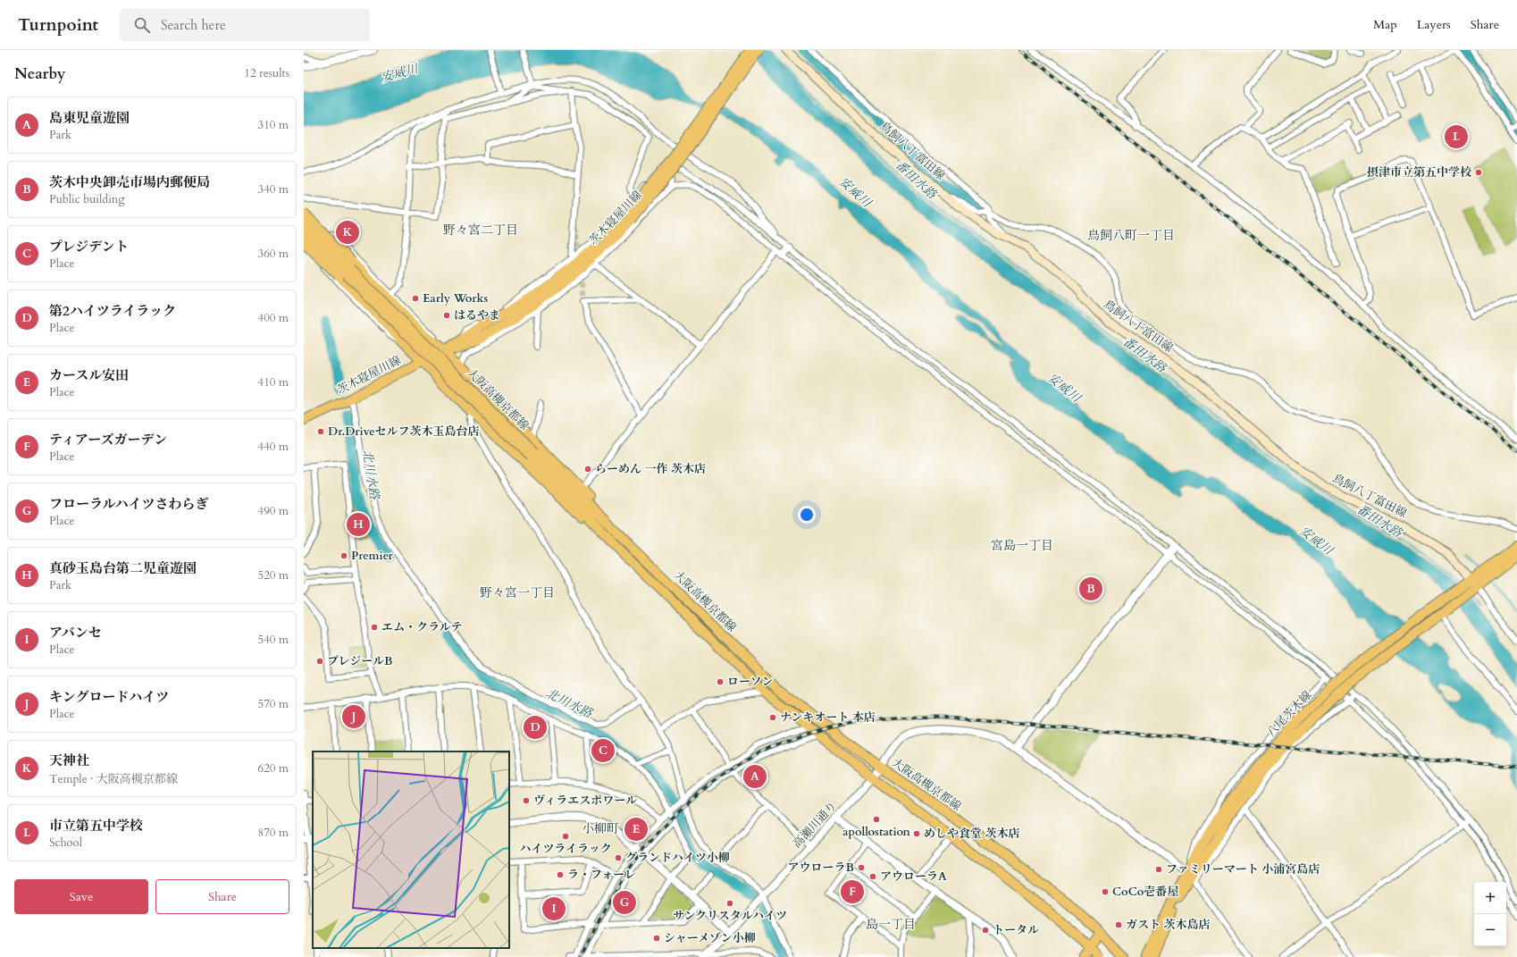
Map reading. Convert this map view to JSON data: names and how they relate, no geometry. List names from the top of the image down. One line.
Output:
{"streets":{"main road":["鳥飼八丁富田線","茨木寝屋川線","大阪高槻京都線","八尾茨木線"],"street":["高瀬川通り"]},"crossings":[["鳥飼八丁富田線","八尾茨木線"],["大阪高槻京都線","高瀬川通り"],["八尾茨木線","高瀬川通り"]],"districts":["野々宮二丁目","鳥飼八町一丁目","宮島一丁目","野々宮一丁目","小柳町","島一丁目"],"water":["安威川","番田水路","北川水路"],"places":["摂津市立第五中学校","Early Works","はるやま","Dr.Driveセルフ茨木玉島台店","らーめん 一作 茨木店","Premier","エム・クラルテ","プレジールB","ローソン","ナンキオート 本店","ヴィラエスポワール","apollostation","めしや食堂 茨木店","ハイツライラック","グランドハイツ小柳","アウローラB","ファミリーマート 小浦宮島店","ラ・フォーレ","アウローラA","CoCo壱番屋","サンクリスタルハイツ","ガスト 茨木島店","トータル","シャーメゾン小柳"],"page":{"header":"Turnpoint","search":"Search here","nav":["Map","Layers","Share"],"heading":["Nearby","12 results"],"list":[{"mark":"A","name":"島東児童遊園","note":"Park","value":"310 m"},{"mark":"B","name":"茨木中央卸売市場内郵便局","note":"Public building","value":"340 m"},{"mark":"C","name":"プレジデント","note":"Place","value":"360 m"},{"mark":"D","name":"第2ハイツライラック","note":"Place","value":"400 m"},{"mark":"E","name":"カースル安田","note":"Place","value":"410 m"},{"mark":"F","name":"ティアーズガーデン","note":"Place","value":"440 m"},{"mark":"G","name":"フローラルハイツさわらぎ","note":"Place","value":"490 m"},{"mark":"H","name":"真砂玉島台第二児童遊園","note":"Park","value":"520 m"},{"mark":"I","name":"アバンセ","note":"Place","value":"540 m"},{"mark":"J","name":"キングロードハイツ","note":"Place","value":"570 m"},{"mark":"K","name":"天神社","note":"Temple · 大阪高槻京都線","value":"620 m"},{"mark":"L","name":"市立第五中学校","note":"School","value":"870 m"}],"pins":["L","K","H","B","J","D","C","A","E","F","G","I"],"buttons":["Save","Share"],"map_buttons":["+","−"]}}
